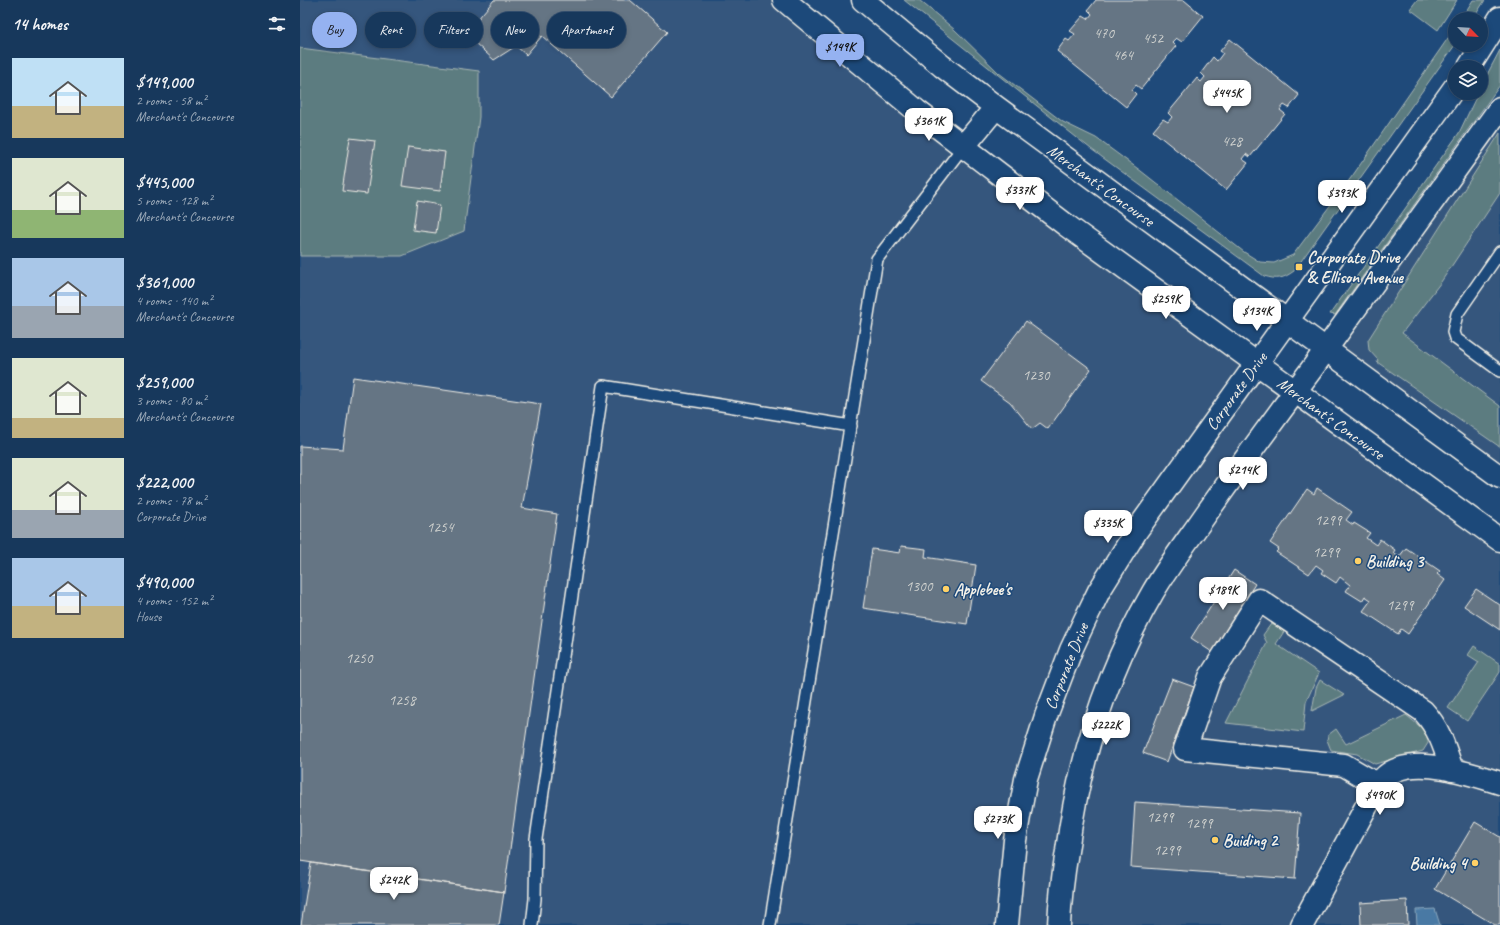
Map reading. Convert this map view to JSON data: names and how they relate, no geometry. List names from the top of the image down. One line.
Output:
{"streets":{"street":["Merchant's Concourse","Corporate Drive"]},"crossings":[["Merchant's Concourse","Corporate Drive"]],"places":{"transit":["Corporate Drive & Ellison Avenue"],"other":["Building 3","Applebee's","Buiding 2","Building 4"]},"house_numbers":["470","452","464","428","1230","1299","1254","1299","1300","1299","1250","1258","1299","1299","1299"],"north":"bottom right","page":{"heading":"14 homes","chip":["Buy","Rent","Filters","New","Apartment"],"price":["$149K","$445K","$361K","$337K","$393K","$259K","$134K","$214K","$335K","$189K","$222K","$490K","$273K","$242K"],"list":[{"name":"$149,000","note":"2 rooms · 58 m² · Merchant's Concourse"},{"name":"$445,000","note":"5 rooms · 128 m² · Merchant's Concourse"},{"name":"$361,000","note":"4 rooms · 140 m² · Merchant's Concourse"},{"name":"$259,000","note":"3 rooms · 80 m² · Merchant's Concourse"},{"name":"$222,000","note":"2 rooms · 78 m² · Corporate Drive"},{"name":"$490,000","note":"4 rooms · 152 m² · House"}]}}
